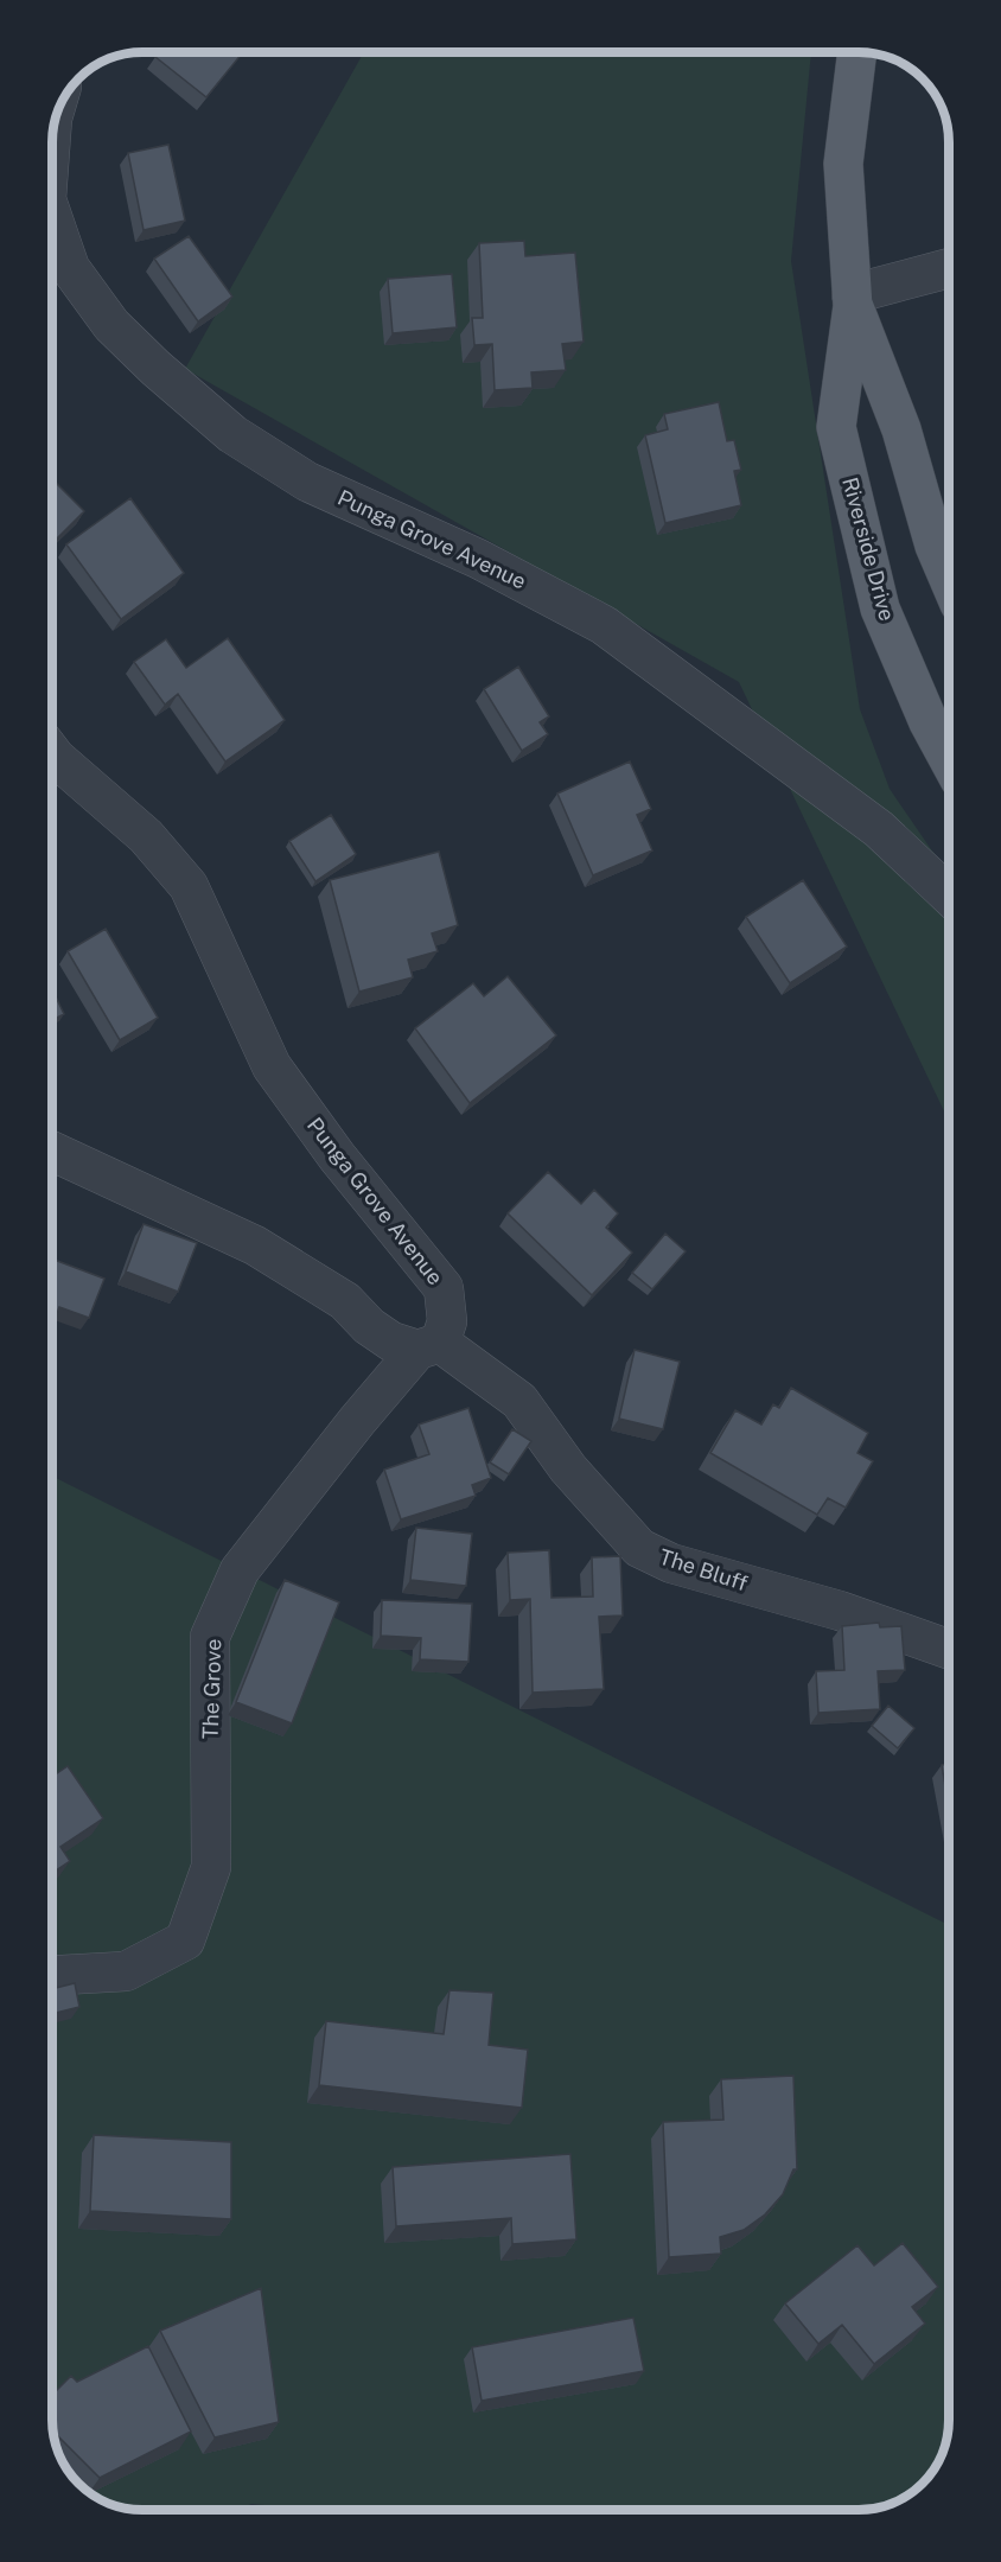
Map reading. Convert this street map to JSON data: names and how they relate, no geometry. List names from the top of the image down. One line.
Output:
{"streets":{"main road":["Riverside Drive"],"street":["Punga Grove Avenue","The Bluff","The Grove"]},"crossings":[["Punga Grove Avenue","The Bluff"],["Punga Grove Avenue","The Grove"],["The Bluff","The Grove"]]}
